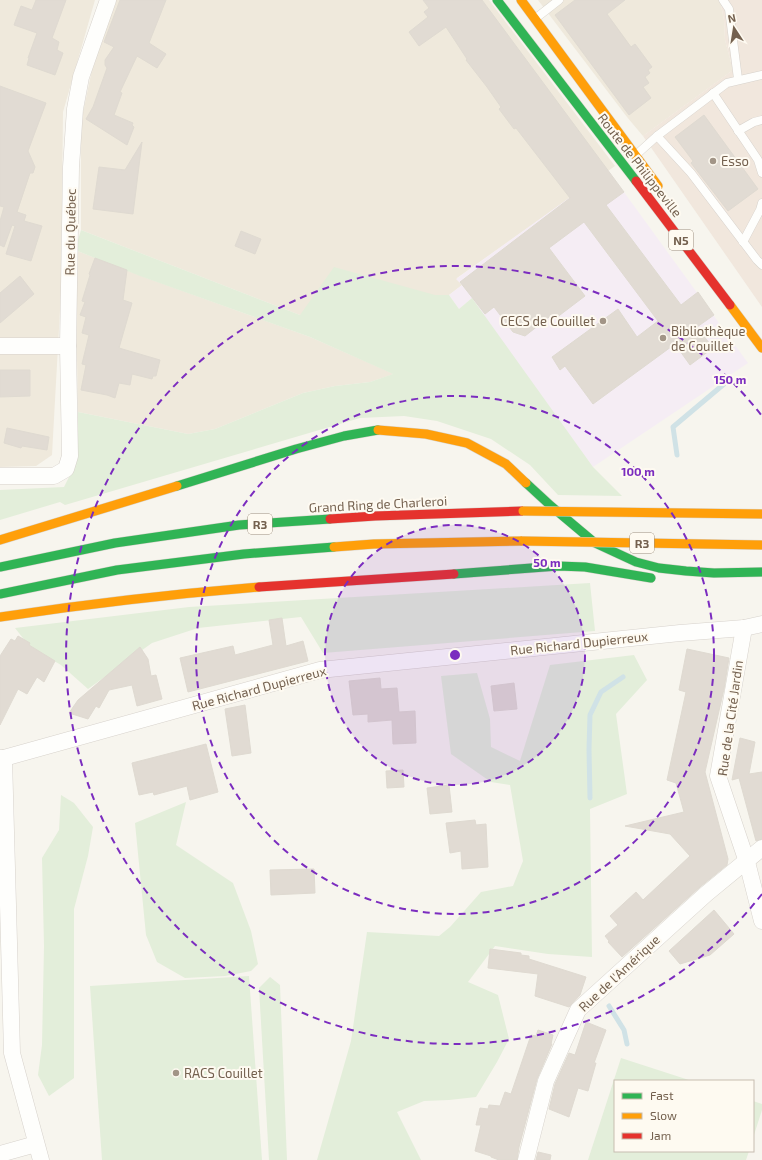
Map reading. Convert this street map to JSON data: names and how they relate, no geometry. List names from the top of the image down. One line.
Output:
{"streets":{"main road":["Route de Philippeville","N5","Grand Ring de Charleroi","R3"],"street":["Rue du Québec","Rue Richard Dupierreux","Rue de la Cité Jardin","Rue de l'Amérique"]},"crossings":[["Rue Richard Dupierreux","Rue de la Cité Jardin"],["Rue de la Cité Jardin","Rue de l'Amérique"]],"places":["Esso","CECS de Couillet","Bibliothèque de Couillet","RACS Couillet"],"legend":["Fast","Slow","Jam"],"north":"top","rings":["150 m","100 m","50 m"]}
